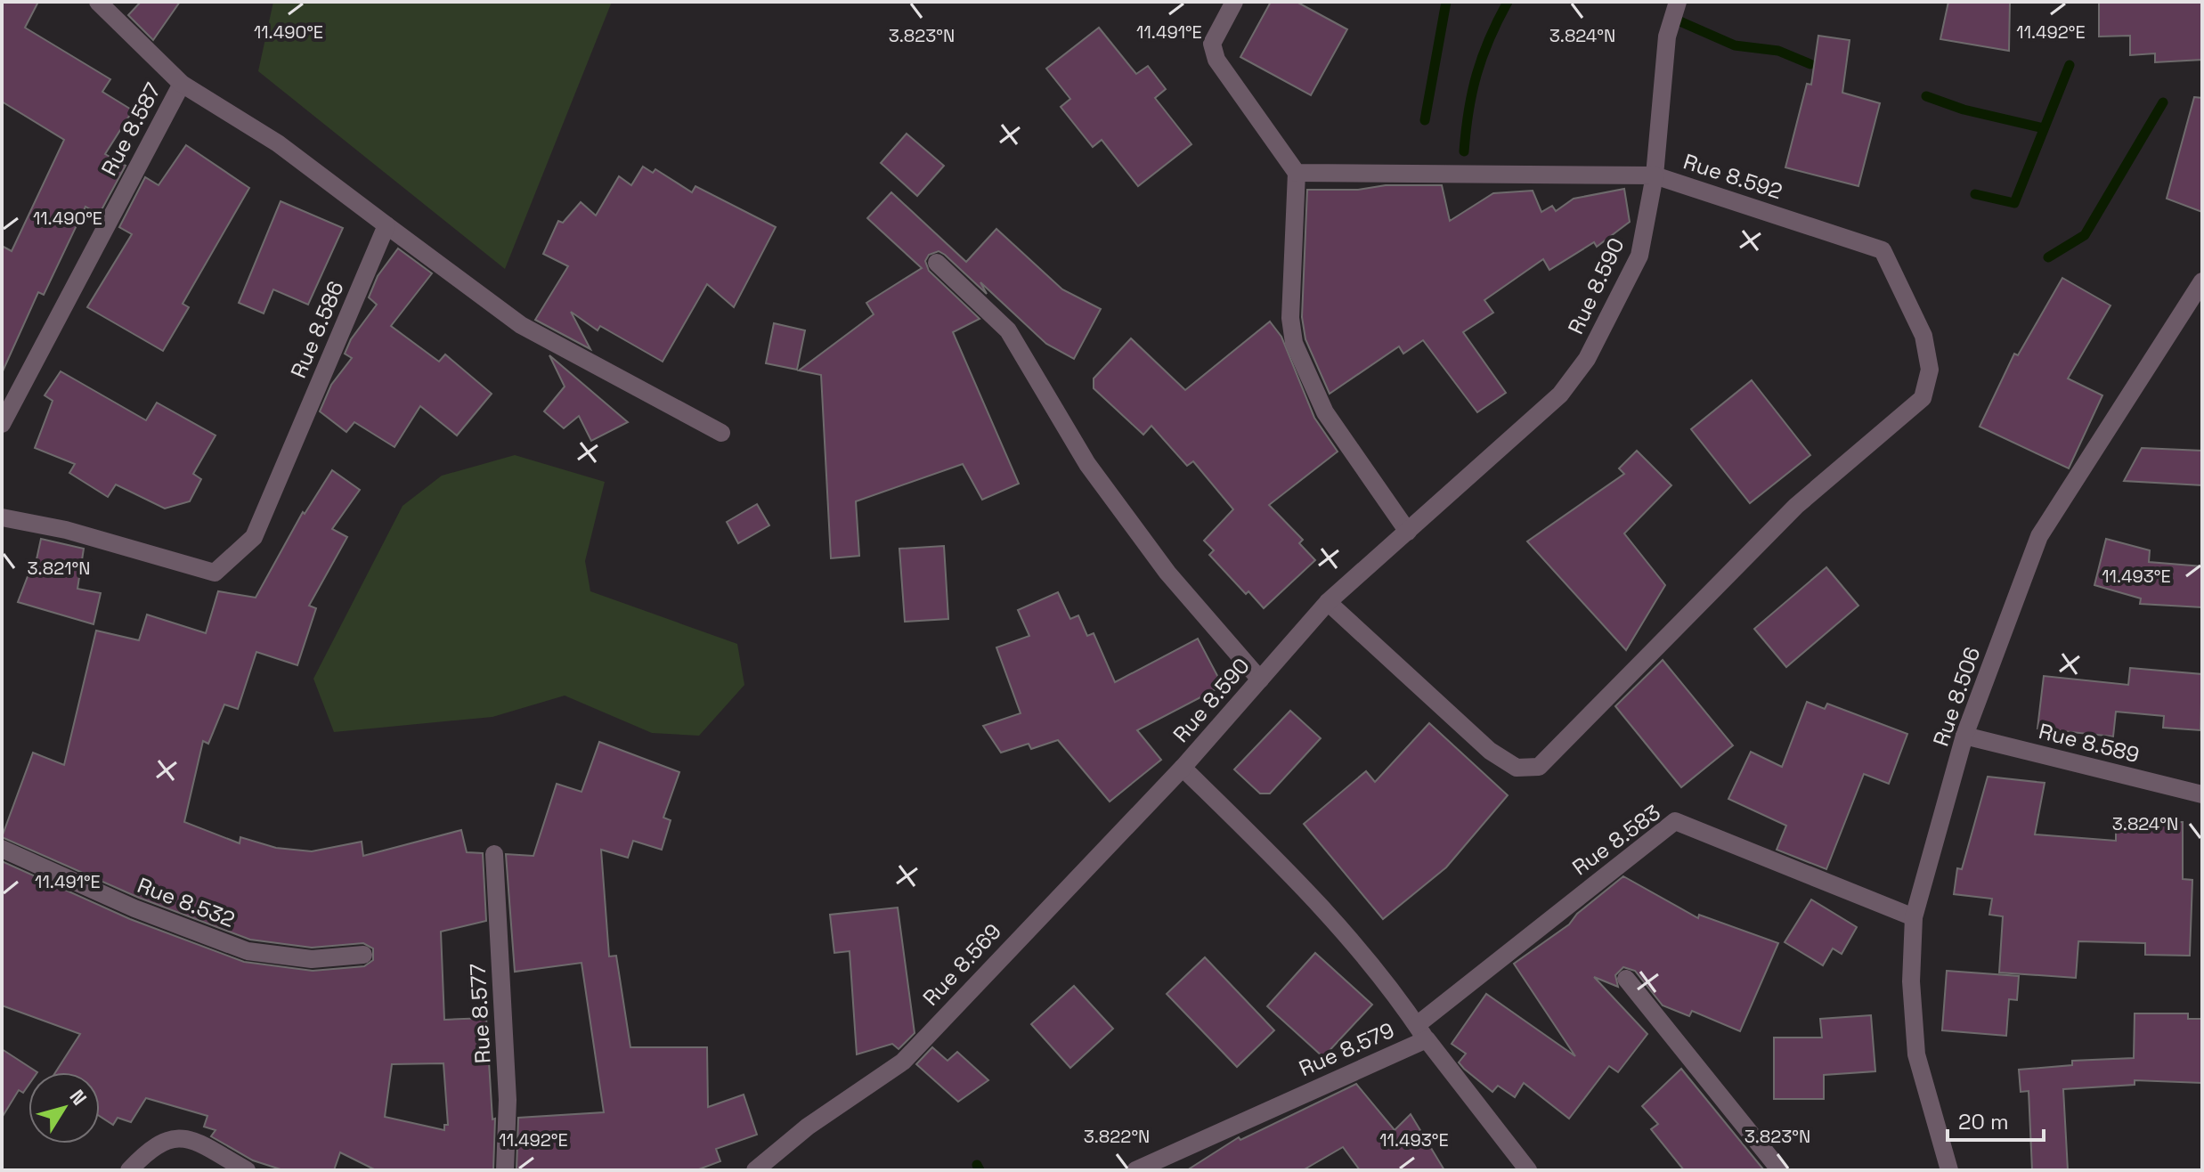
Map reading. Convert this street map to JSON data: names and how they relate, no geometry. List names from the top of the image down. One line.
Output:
{"streets":{"street":["Rue 8.587","Rue 8.592","Rue 8.590","Rue 8.586","Rue 8.506","Rue 8.589","Rue 8.583","Rue 8.532","Rue 8.569","Rue 8.577","Rue 8.579"]},"crossings":[["Rue 8.592","Rue 8.590"],["Rue 8.590","Rue 8.569"],["Rue 8.506","Rue 8.589"],["Rue 8.506","Rue 8.583"],["Rue 8.583","Rue 8.579"]],"scale_bar":"20 m","north":"top right","coordinates":["11.490°E","11.491°E","11.492°E","3.823°N","3.824°N","3.821°N","11.493°E","3.822°N"]}
